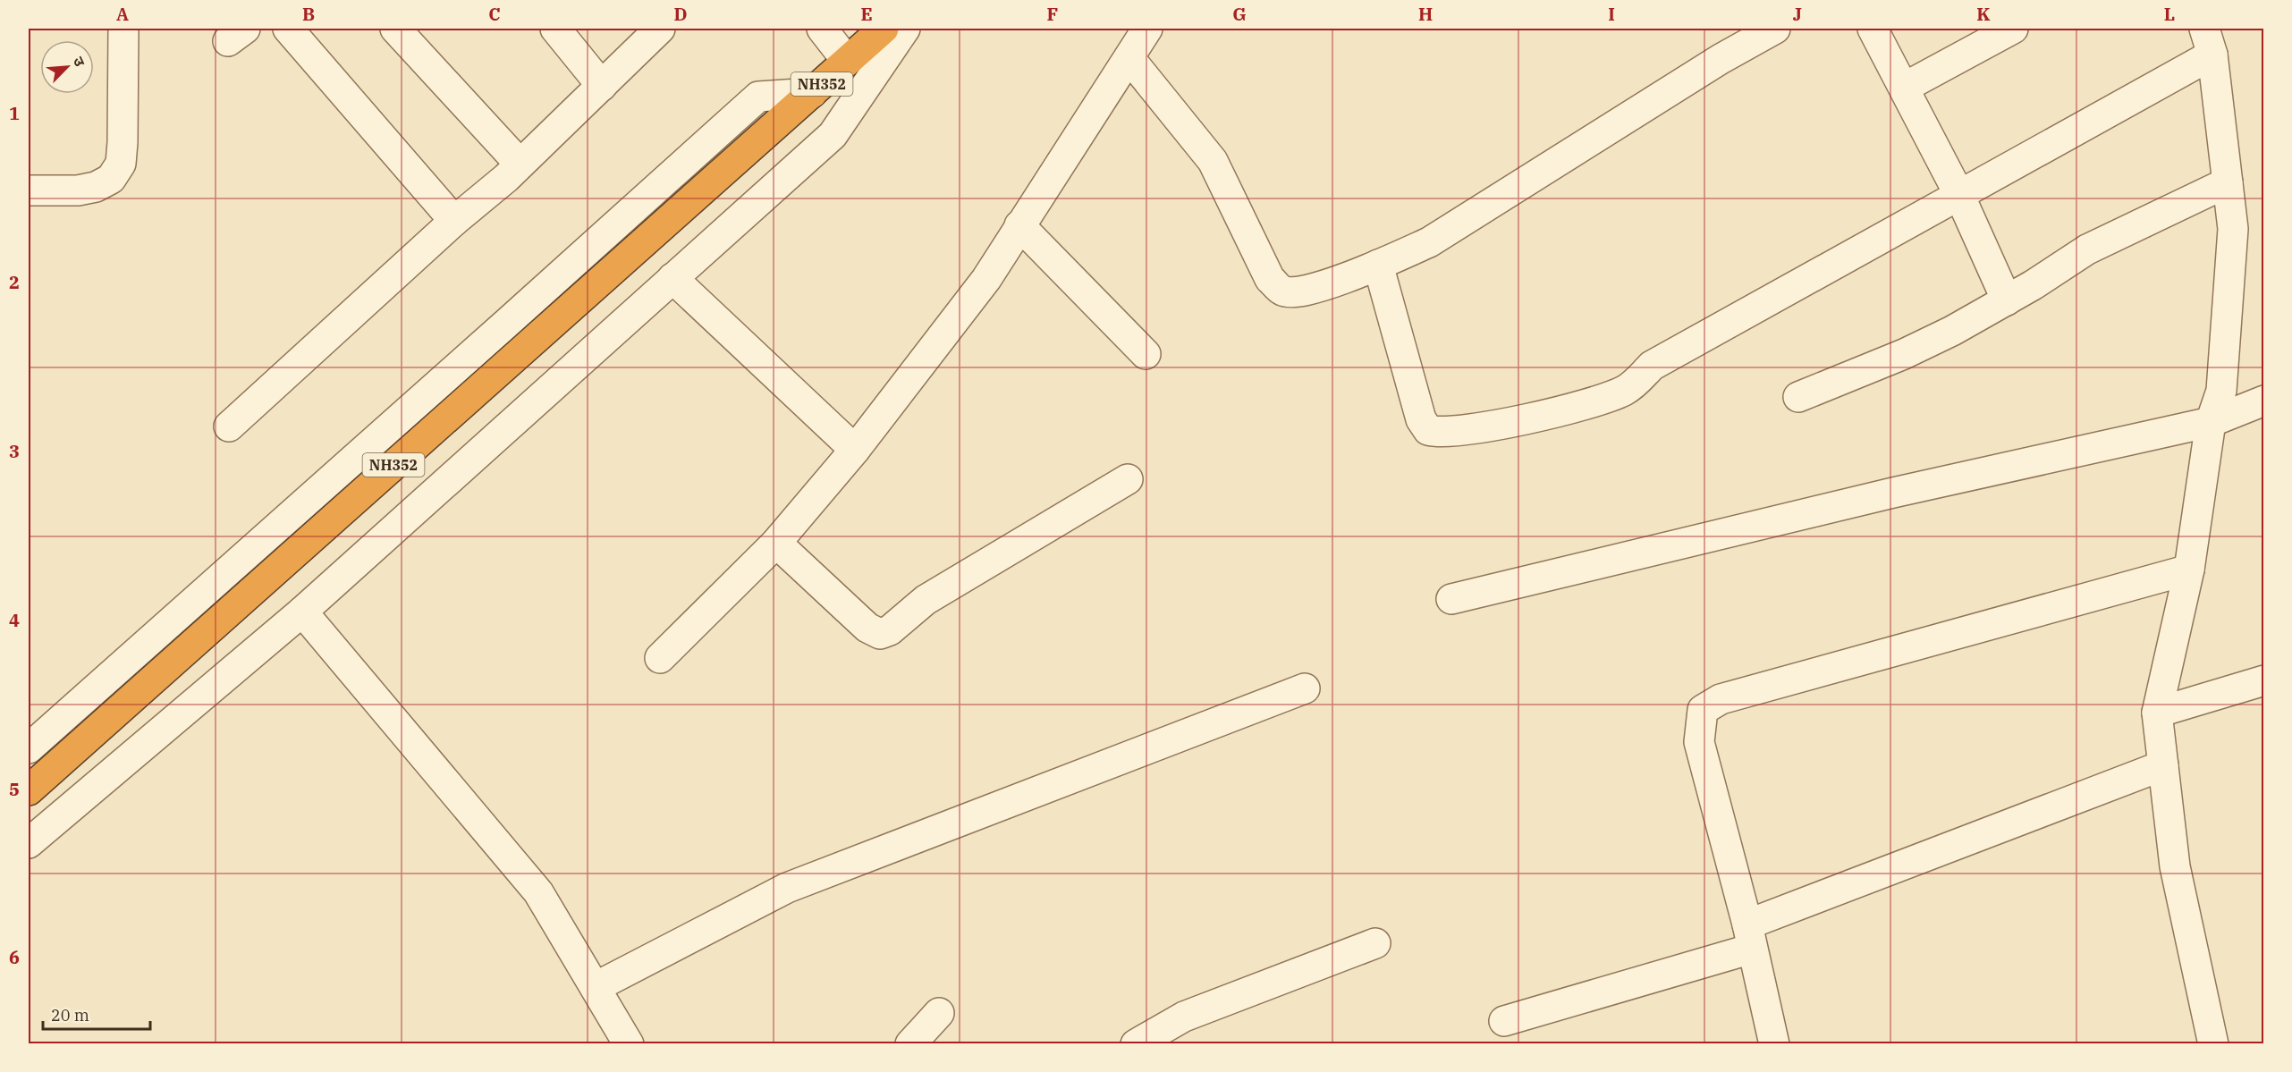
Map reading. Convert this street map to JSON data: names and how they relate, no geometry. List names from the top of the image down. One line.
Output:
{"streets":{"highway":["NH352"]},"scale_bar":"20 m","north":"top right","grid":{"columns":["A","B","C","D","E","F","G","H","I","J","K","L"],"rows":["1","2","3","4","5","6"]}}
